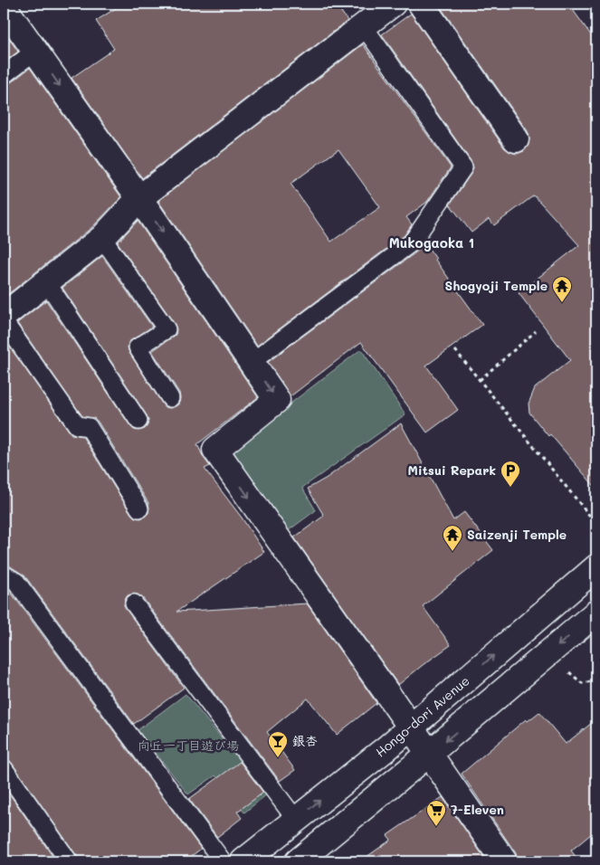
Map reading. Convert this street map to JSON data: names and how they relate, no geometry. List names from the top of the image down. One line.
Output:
{"streets":{"street":["Hongo-dori Avenue"]},"districts":["Mukogaoka 1"],"parks":["向丘一丁目遊び場"],"places":{"temple":["Shogyoji Temple","Saizenji Temple"],"parking":["Mitsui Repark"],"bar":["銀杏"],"supermarket":["7-Eleven"]}}
